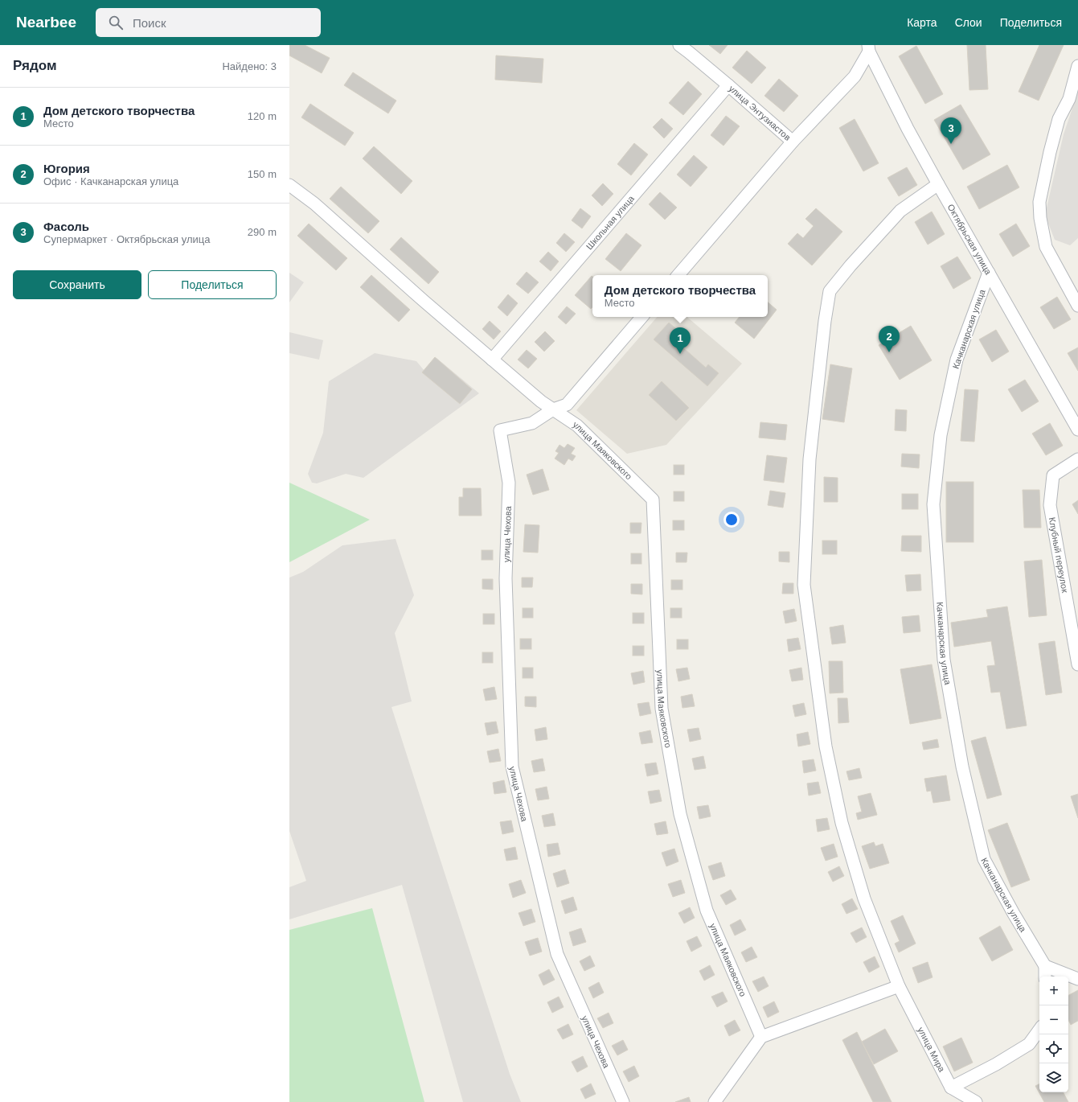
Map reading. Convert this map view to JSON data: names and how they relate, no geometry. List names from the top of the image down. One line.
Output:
{"streets":{"street":["улица Энтузиастов","Школьная улица","Октябрьская улица","Качканарская улица","улица Маяковского","улица Чехова","Клубный переулок","улица Мира"]},"crossings":[["улица Энтузиастов","Школьная улица"],["улица Энтузиастов","Октябрьская улица"],["Школьная улица","улица Маяковского"],["Октябрьская улица","Качканарская улица"],["Октябрьская улица","улица Мира"],["улица Маяковского","улица Чехова"]],"page":{"header":"Nearbee","search":"Поиск","nav":["Карта","Слои","Поделиться"],"heading":["Рядом","Найдено: 3"],"list":[{"mark":"1","name":"Дом детского творчества","note":"Место","value":"120 m"},{"mark":"2","name":"Югория","note":"Офис · Качканарская улица","value":"150 m"},{"mark":"3","name":"Фасоль","note":"Супермаркет · Октябрьская улица","value":"290 m"}],"pins":["3","2","1"],"buttons":["Сохранить","Поделиться"],"popup":["Дом детского творчества","Место"],"map_buttons":["+","−"]}}
